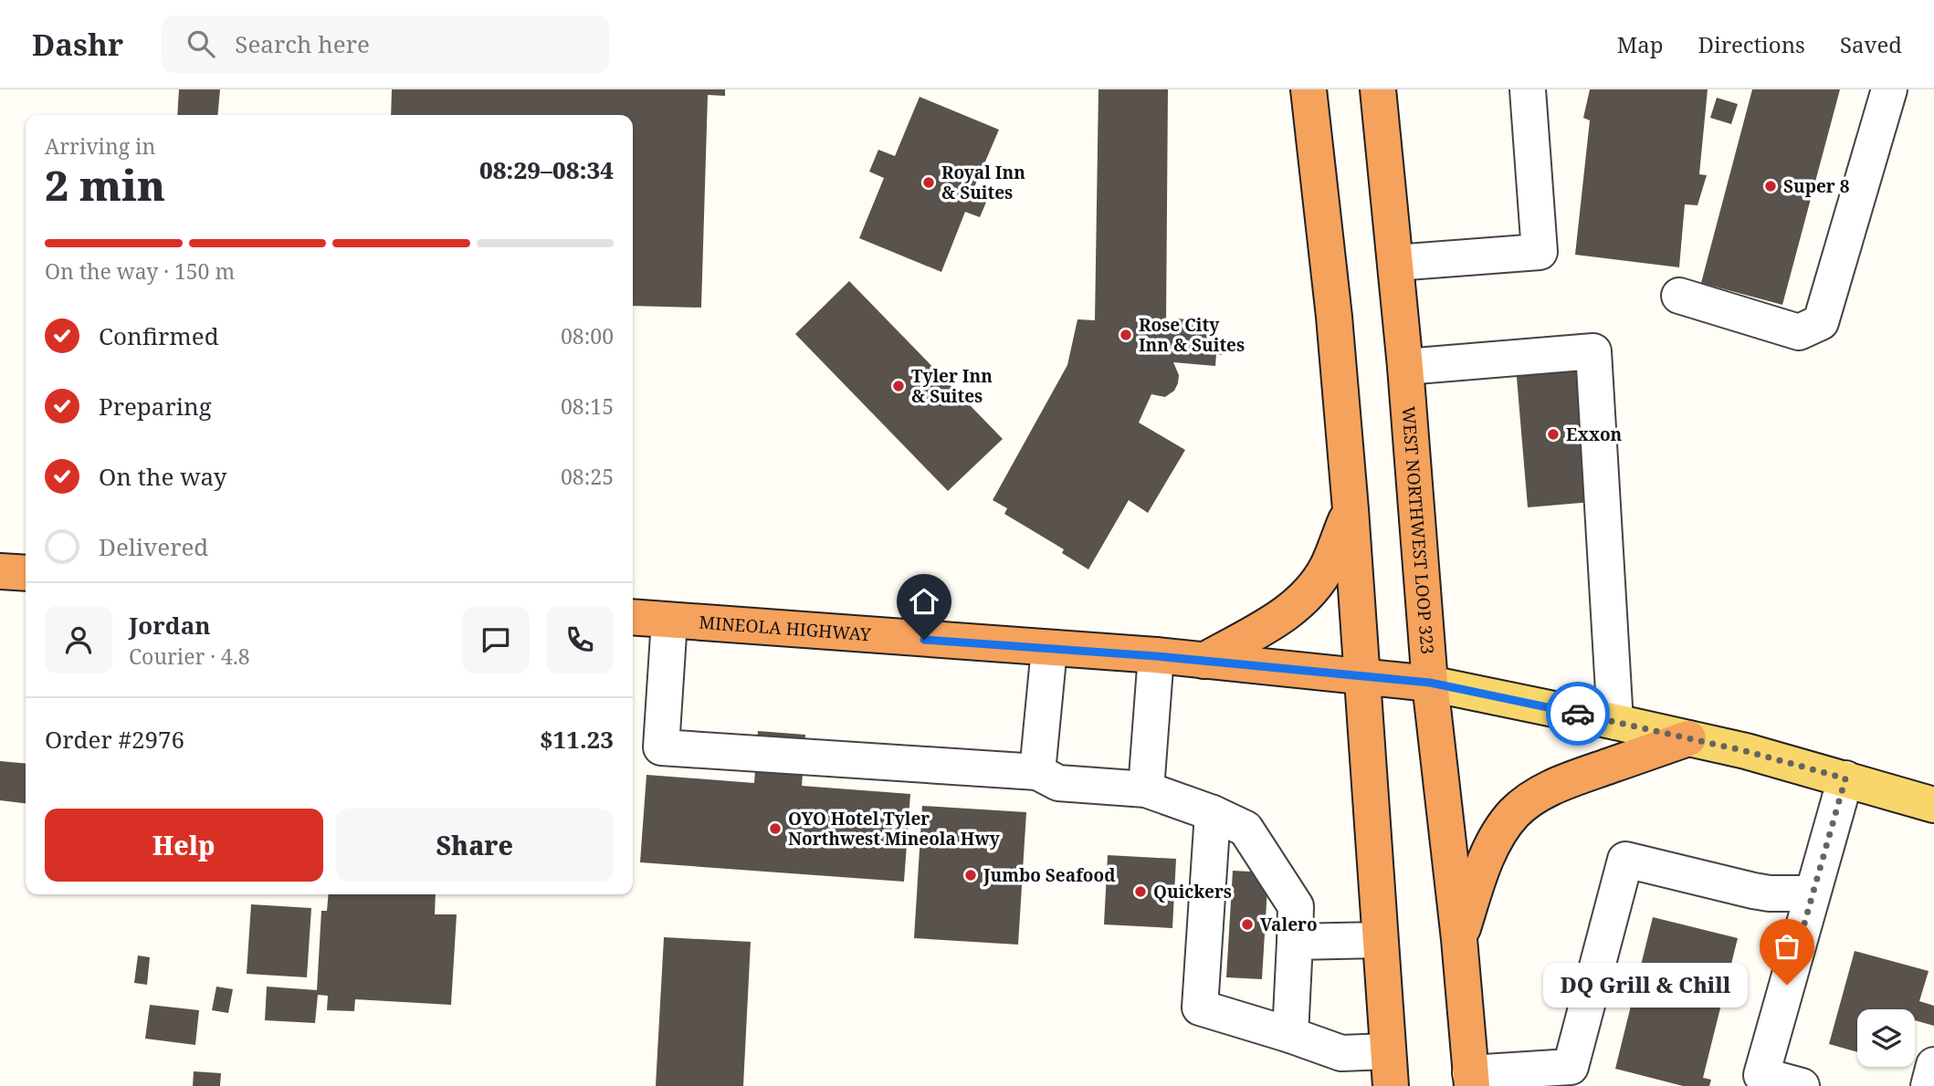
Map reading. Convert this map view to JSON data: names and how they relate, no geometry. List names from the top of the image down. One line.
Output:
{"streets":{"highway":["WEST NORTHWEST LOOP 323","MINEOLA HIGHWAY"]},"crossings":[["WEST NORTHWEST LOOP 323","MINEOLA HIGHWAY"]],"places":["Royal Inn & Suites","Super 8","Rose City Inn & Suites","Tyler Inn & Suites","Exxon","OYO Hotel Tyler Northwest Mineola Hwy","Jumbo Seafood","Quickers","Valero","DQ Grill & Chill"],"page":{"header":"Dashr","search":"Search here","nav":["Map","Directions","Saved"],"heading":["2 min","Arriving in","08:29–08:34"],"panel":["Jordan","Courier · 4.8","Order #2976","$11.23"],"bar":"On the way · 150 m","list":[["Confirmed","08:00"],["Preparing","08:15"],["On the way","08:25"],"Delivered"],"buttons":["Help","Share"],"bubble":"DQ Grill & Chill"}}
